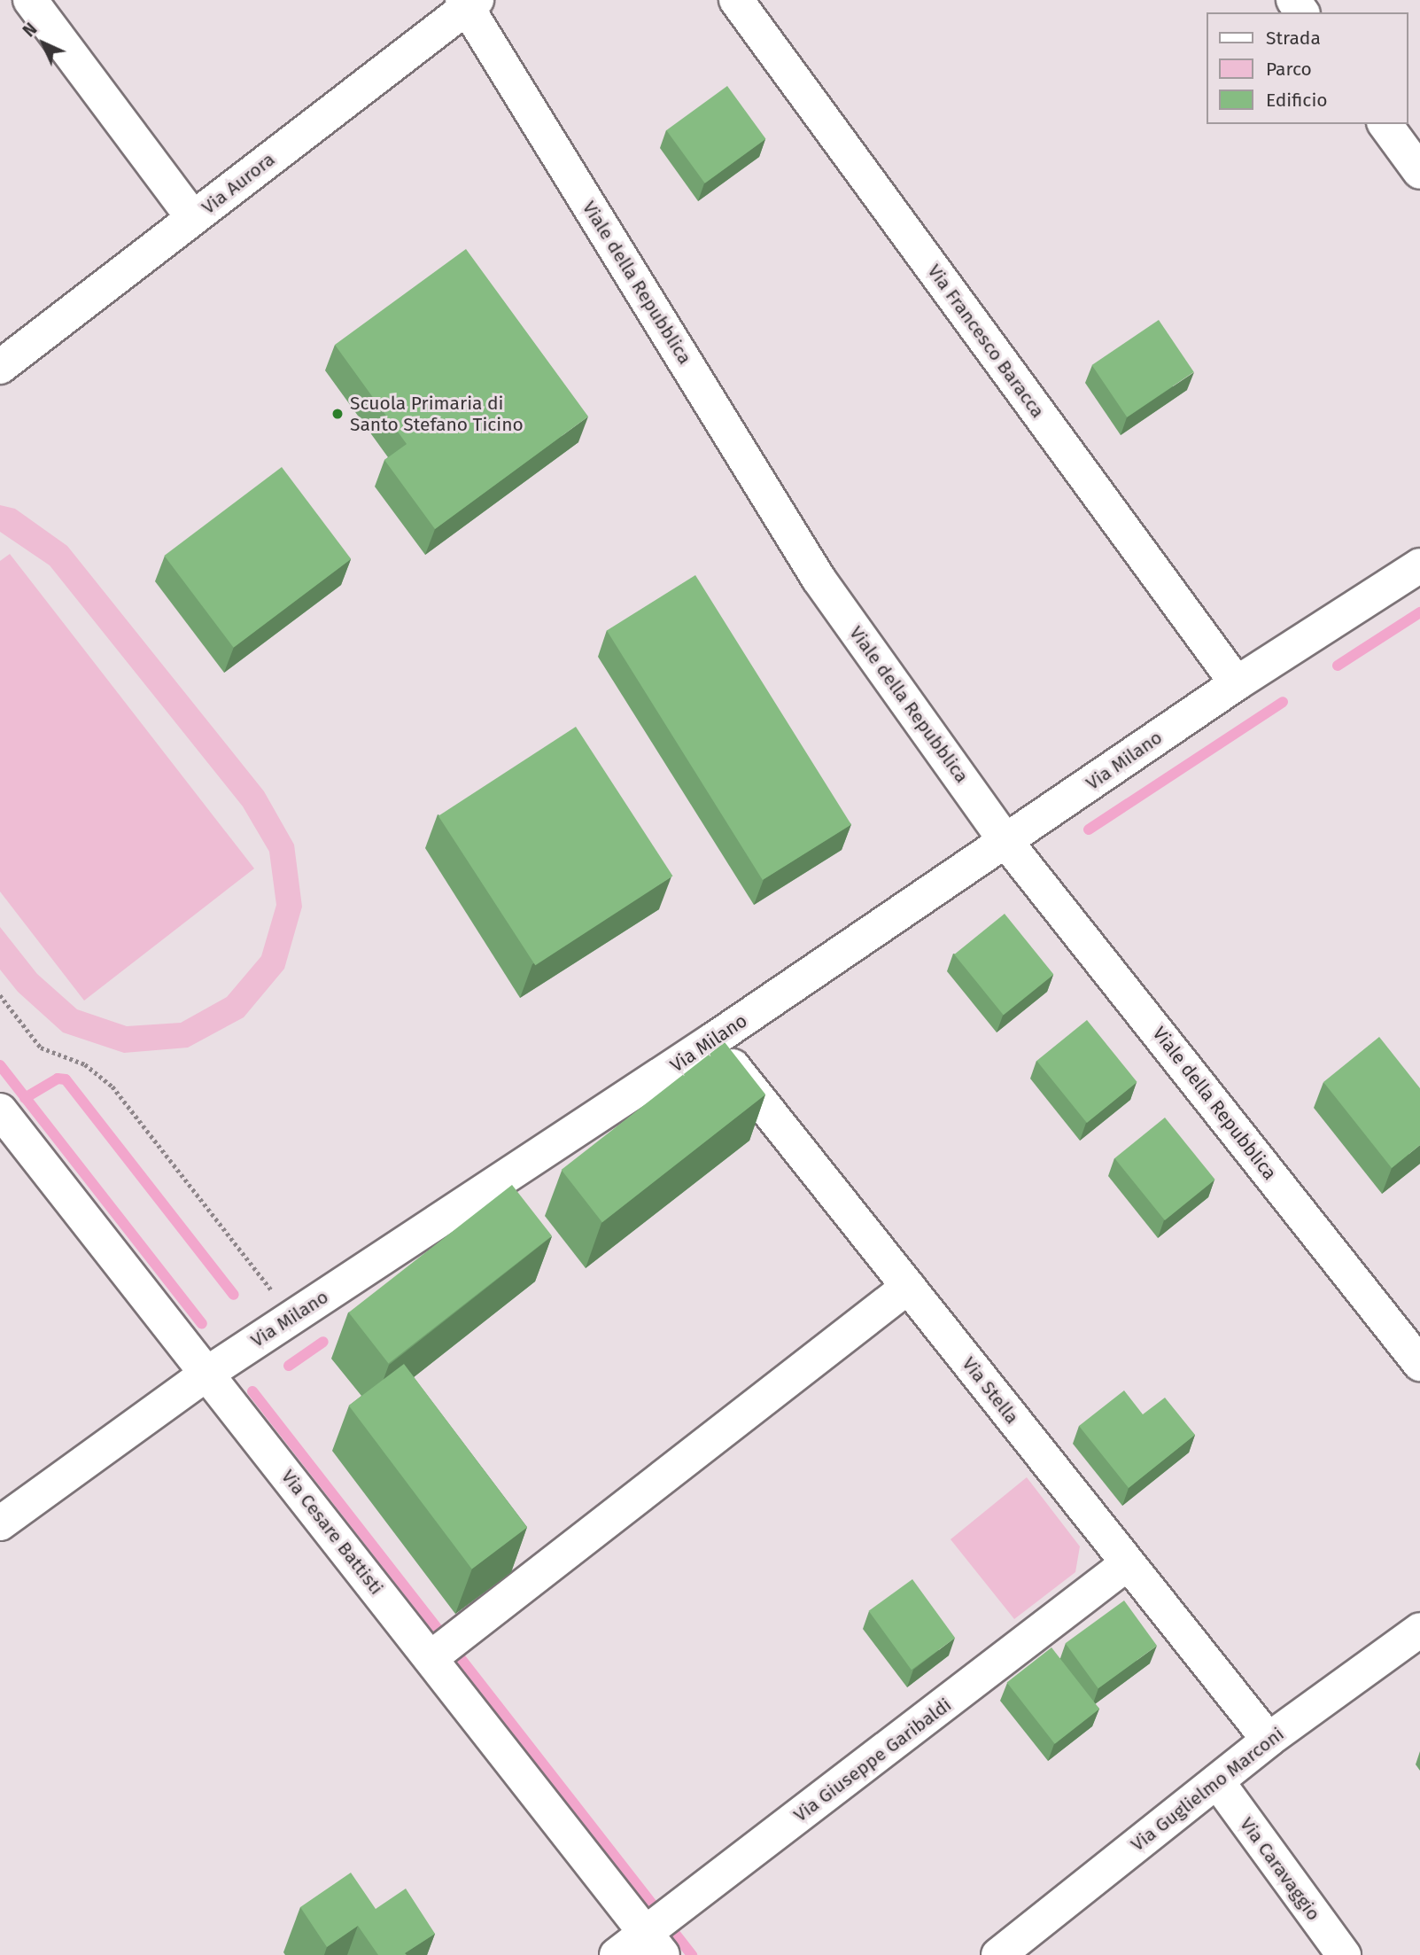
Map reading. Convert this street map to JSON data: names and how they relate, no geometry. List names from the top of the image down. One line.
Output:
{"streets":{"street":["Via Aurora","Viale della Repubblica","Via Francesco Baracca","Via Milano","Via Stella","Via Cesare Battisti","Via Giuseppe Garibaldi","Via Guglielmo Marconi","Via Caravaggio"]},"crossings":[["Via Aurora","Viale della Repubblica"],["Viale della Repubblica","Via Milano"],["Via Francesco Baracca","Via Milano"],["Via Milano","Via Stella"],["Via Milano","Via Cesare Battisti"],["Via Stella","Via Giuseppe Garibaldi"],["Via Stella","Via Guglielmo Marconi"],["Via Cesare Battisti","Via Giuseppe Garibaldi"],["Via Guglielmo Marconi","Via Caravaggio"]],"places":["Scuola Primaria di Santo Stefano Ticino"],"legend":["Strada","Parco","Edificio"],"north":"top left"}
